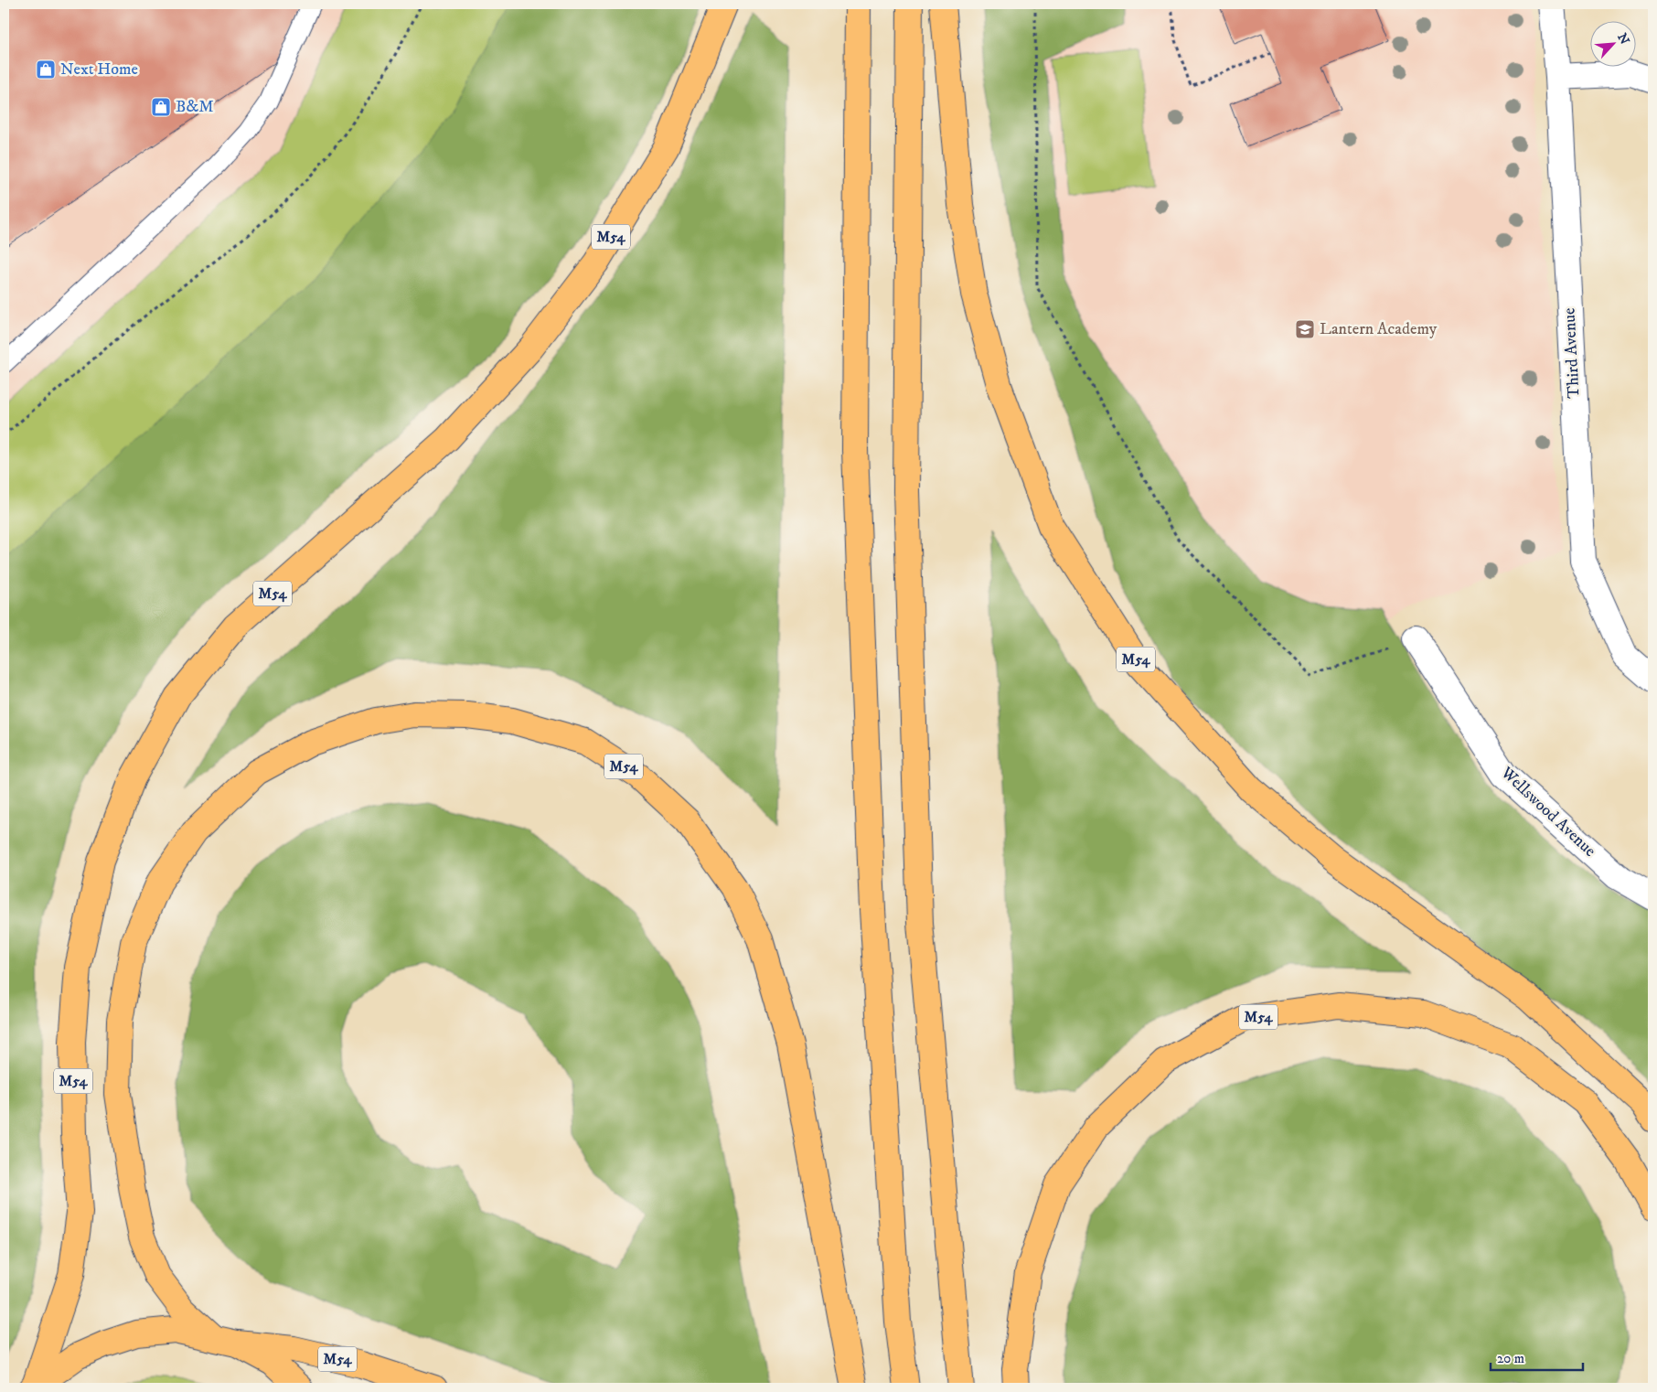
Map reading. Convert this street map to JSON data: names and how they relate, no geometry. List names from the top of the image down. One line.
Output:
{"streets":{"main road":["M54"],"street":["Third Avenue","Wellswood Avenue"]},"places":{"shop":["Next Home","B&M"],"school or university":["Lantern Academy"]},"scale_bar":"20 m","north":"top right"}
